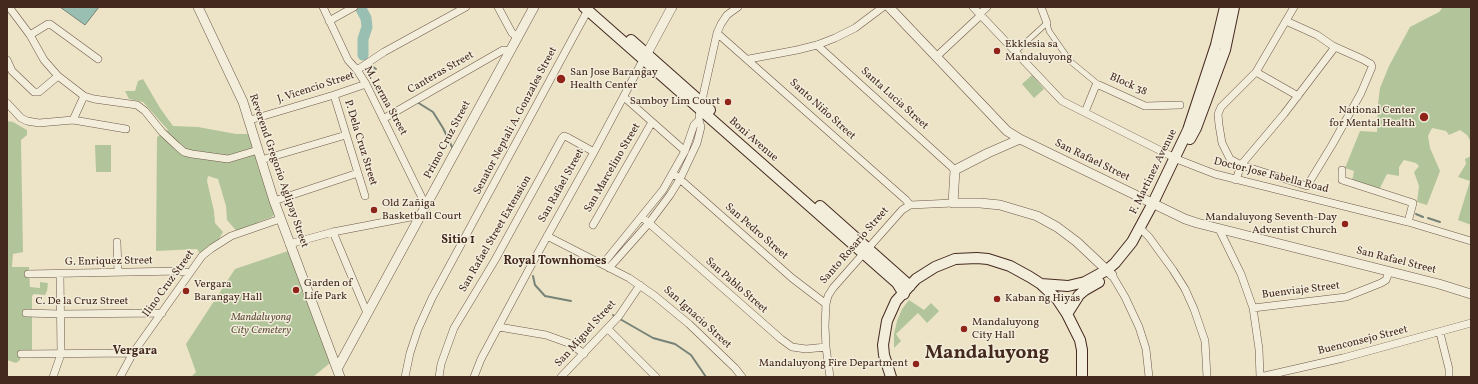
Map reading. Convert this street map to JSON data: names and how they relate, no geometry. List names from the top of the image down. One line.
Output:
{"streets":{"main road":["Boni Avenue","F. Martinez Avenue"],"street":["Canteras Street","Block 38","J. Vicencio Street","Santa Lucia Street","M. Lerma Street","Santo Niño Street","Senator Neptali A. Gonzales Street","Primo Cruz Street","P. Dela Cruz Street","San Rafael Street","San Marcelino Street","Reverend Gregorio Aglipay Street","Doctor Jose Fabella Road","San Pedro Street","San Rafael Street Extension","Santo Rosario Street","G. Enriquez Street","Ilino Cruz Street","San Pablo Street","Buenviaje Street","C. De la Cruz Street","San Ignacio Street","San Miguel Street","Buenconsejo Street"]},"crossings":[["Canteras Street","M. Lerma Street"],["Canteras Street","Primo Cruz Street"],["Block 38","Doctor Jose Fabella Road"],["J. Vicencio Street","M. Lerma Street"],["J. Vicencio Street","P. Dela Cruz Street"],["J. Vicencio Street","Reverend Gregorio Aglipay Street"],["M. Lerma Street","Primo Cruz Street"],["Santo Niño Street","Santo Rosario Street"],["Senator Neptali A. Gonzales Street","Boni Avenue"],["Primo Cruz Street","Reverend Gregorio Aglipay Street"],["Boni Avenue","San Rafael Street"],["Boni Avenue","Santo Rosario Street"],["San Rafael Street","F. Martinez Avenue"],["San Rafael Street","San Rafael Street Extension"],["San Rafael Street","Buenviaje Street"],["San Rafael Street","San Ignacio Street"],["Reverend Gregorio Aglipay Street","Ilino Cruz Street"],["F. Martinez Avenue","Doctor Jose Fabella Road"],["San Pedro Street","Santo Rosario Street"],["Santo Rosario Street","San Pablo Street"],["G. Enriquez Street","Ilino Cruz Street"],["Ilino Cruz Street","C. De la Cruz Street"],["San Ignacio Street","San Miguel Street"]],"districts":["Sitio 1","Royal Townhomes","Vergara","Mandaluyong"],"parks":["Mandaluyong City Cemetery"],"places":["Ekklesia sa Mandaluyong","San Jose Barangay Health Center","Samboy Lim Court","National Center for Mental Health","Old Zañiga Basketball Court","Mandaluyong Seventh-Day Adventist Church","Garden of Life Park","Vergara Barangay Hall","Kaban ng Hiyas","Mandaluyong City Hall","Mandaluyong Fire Department"]}
